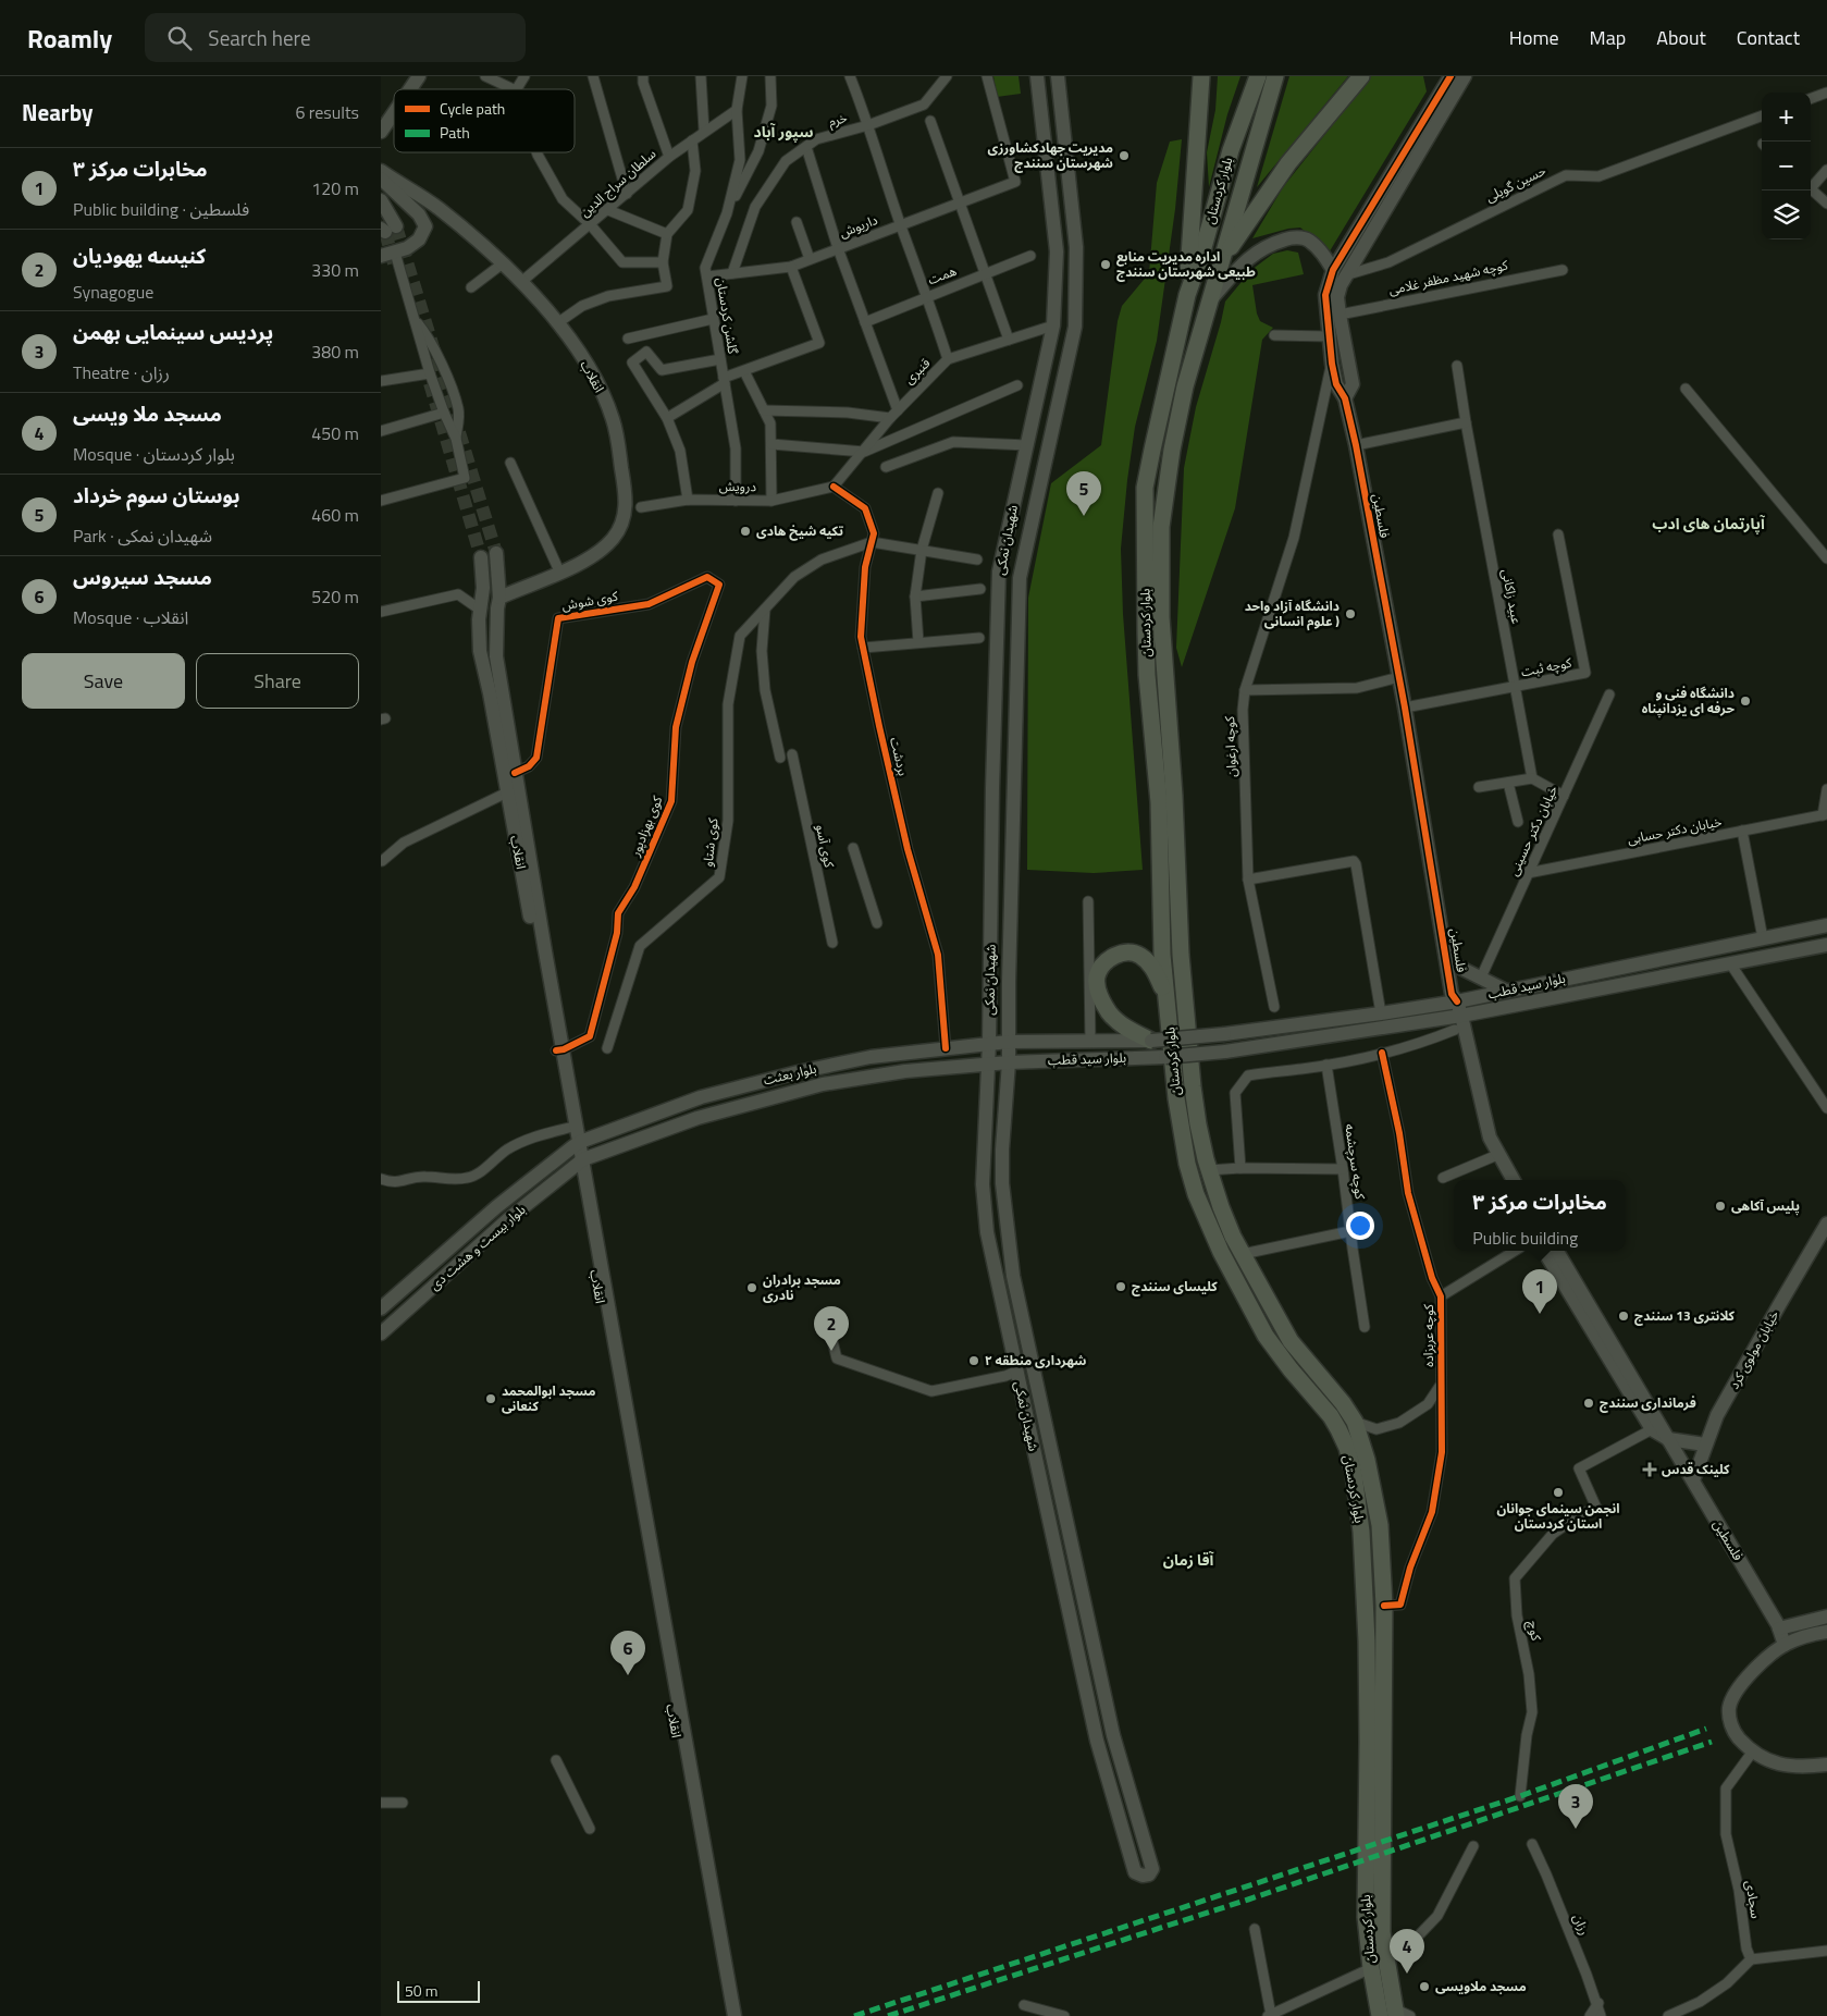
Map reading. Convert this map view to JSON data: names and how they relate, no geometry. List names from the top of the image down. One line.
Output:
{"streets":{"main road":["بلوار کردستان","انقلاب","فلسطین","شهیدان نمکی","بلوار سید قطب","بلوار بعثت","بلوار بیست و هشت دی","خیابان مولوی کرد"],"street":["خرم","سلطان سراج الدین","حسین گویلی","داریوش","همت","کوچه شهید مظفر غلامی","گلشن کردستان","قنبری","درویش","عبید زاکانی","کوی شوش","کوچه ثبت","کوچه ارغوان","بردشت","کوی بهزادپور","خیابان دکتر حسینی","خیابان دکتر حسابی","کوی شتاو","کوی آسو","کوچه سرچشمه","کوچه عربزاده","کوچ","سجادی","رزان"]},"crossings":[["خرم","داریوش"],["سلطان سراج الدین","گلشن کردستان"],["سلطان سراج الدین","انقلاب"],["حسین گویلی","فلسطین"],["بلوار کردستان","بلوار سید قطب"],["بلوار کردستان","کوچه عربزاده"],["داریوش","گلشن کردستان"],["کوچه شهید مظفر غلامی","فلسطین"],["گلشن کردستان","درویش"],["قنبری","درویش"],["قنبری","شهیدان نمکی"],["قنبری","بردشت"],["انقلاب","کوی شوش"],["انقلاب","کوی بهزادپور"],["انقلاب","بلوار بعثت"],["انقلاب","بلوار بیست و هشت دی"],["درویش","بردشت"],["فلسطین","کوچه ثبت"],["فلسطین","کوچه ارغوان"],["فلسطین","بلوار سید قطب"],["فلسطین","خیابان مولوی کرد"],["فلسطین","کوچ"],["شهیدان نمکی","بلوار سید قطب"],["شهیدان نمکی","بلوار بعثت"],["عبید زاکانی","کوچه ثبت"],["کوی شوش","کوی بهزادپور"],["بردشت","کوی شتاو"],["بردشت","بلوار بعثت"],["خیابان دکتر حسینی","خیابان دکتر حسابی"],["بلوار سید قطب","بلوار بعثت"],["بلوار بعثت","بلوار بیست و هشت دی"]],"districts":["سپور آباد","آپارتمان های ادب","آقا زمان"],"places":{"other":["مدیریت جهادکشاورزی شهرستان سنندج","اداره مدیریت منابع طبیعی شهرستان سنندج","تکیه شیخ هادی","دانشگاه آزاد واحد علوم انسانی )","دانشگاه فنی و حرفه ای یزدانپناه","پلیس آکاهی","کلیسای سنندج","مسجد برادران نادری","کلانتری 13 سنندج","شهرداری منطقه ۲","مسجد ابوالمحمد کنعانی","فرمانداری سنندج","انجمن سینمای جوانان استان کردستان","مسجد ملاویسی"],"health":["کلینک قدس"]},"legend":["Cycle path","Path"],"scale_bar":"50 m","page":{"header":"Roamly","search":"Search here","nav":["Home","Map","About","Contact"],"heading":["Nearby","6 results"],"map_buttons":["+","−"],"list":[{"mark":"1","name":"مخابرات مرکز ۳","note":"Public building · فلسطین","value":"120 m"},{"mark":"2","name":"کنیسه یهودیان","note":"Synagogue","value":"330 m"},{"mark":"3","name":"پردیس سینمایی بهمن","note":"Theatre · رزان","value":"380 m"},{"mark":"4","name":"مسجد ملا ویسی","note":"Mosque · بلوار کردستان","value":"450 m"},{"mark":"5","name":"بوستان سوم خرداد","note":"Park · شهیدان نمکی","value":"460 m"},{"mark":"6","name":"مسجد سیروس","note":"Mosque · انقلاب","value":"520 m"}],"pins":["5","1","2","6","3","4"],"buttons":["Save","Share"],"popup":["مخابرات مرکز ۳","Public building"],"scale":"50 m"}}
